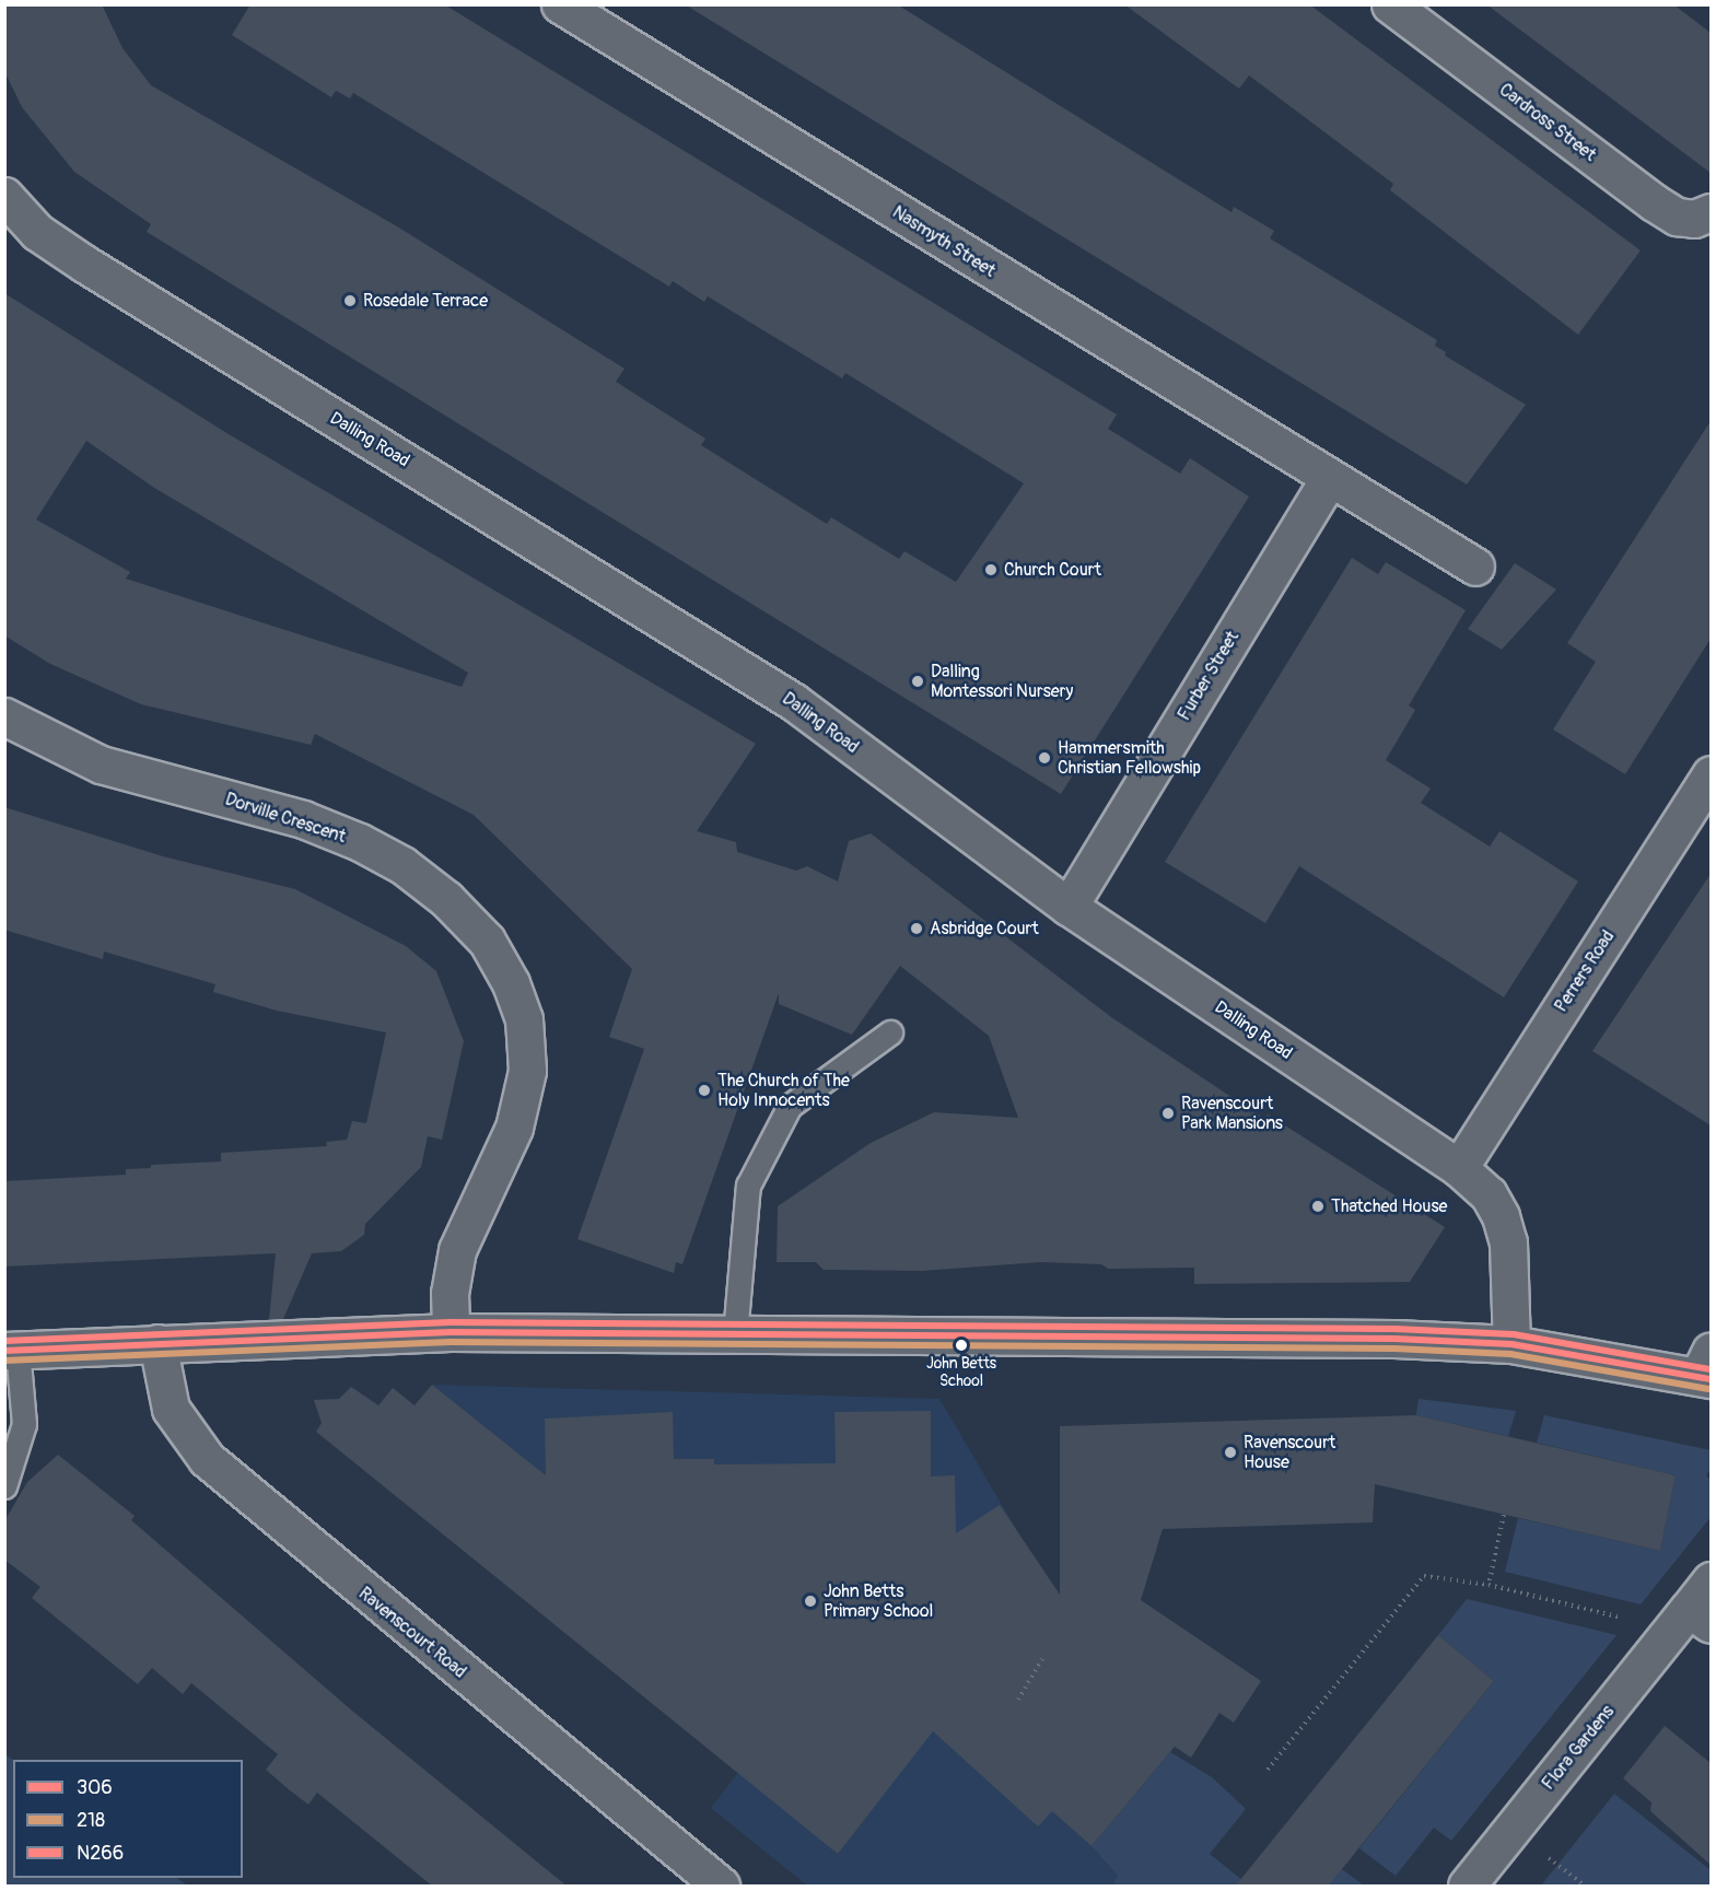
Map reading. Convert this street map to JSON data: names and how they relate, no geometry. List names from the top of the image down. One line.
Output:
{"streets":{"street":["Cardross Street","Nasmyth Street","Dalling Road","Furber Street","Dorville Crescent","Perrers Road","Ravenscourt Road","Flora Gardens"]},"crossings":[["Nasmyth Street","Furber Street"],["Dalling Road","Furber Street"],["Dalling Road","Perrers Road"]],"places":["Rosedale Terrace","Church Court","Dalling Montessori Nursery","Hammersmith Christian Fellowship","Asbridge Court","The Church of The Holy Innocents","Ravenscourt Park Mansions","Thatched House","John Betts School","Ravenscourt House","John Betts Primary School"],"lines":["transit line N266","transit line 306","transit line 218"],"legend":["306","218","N266"]}
